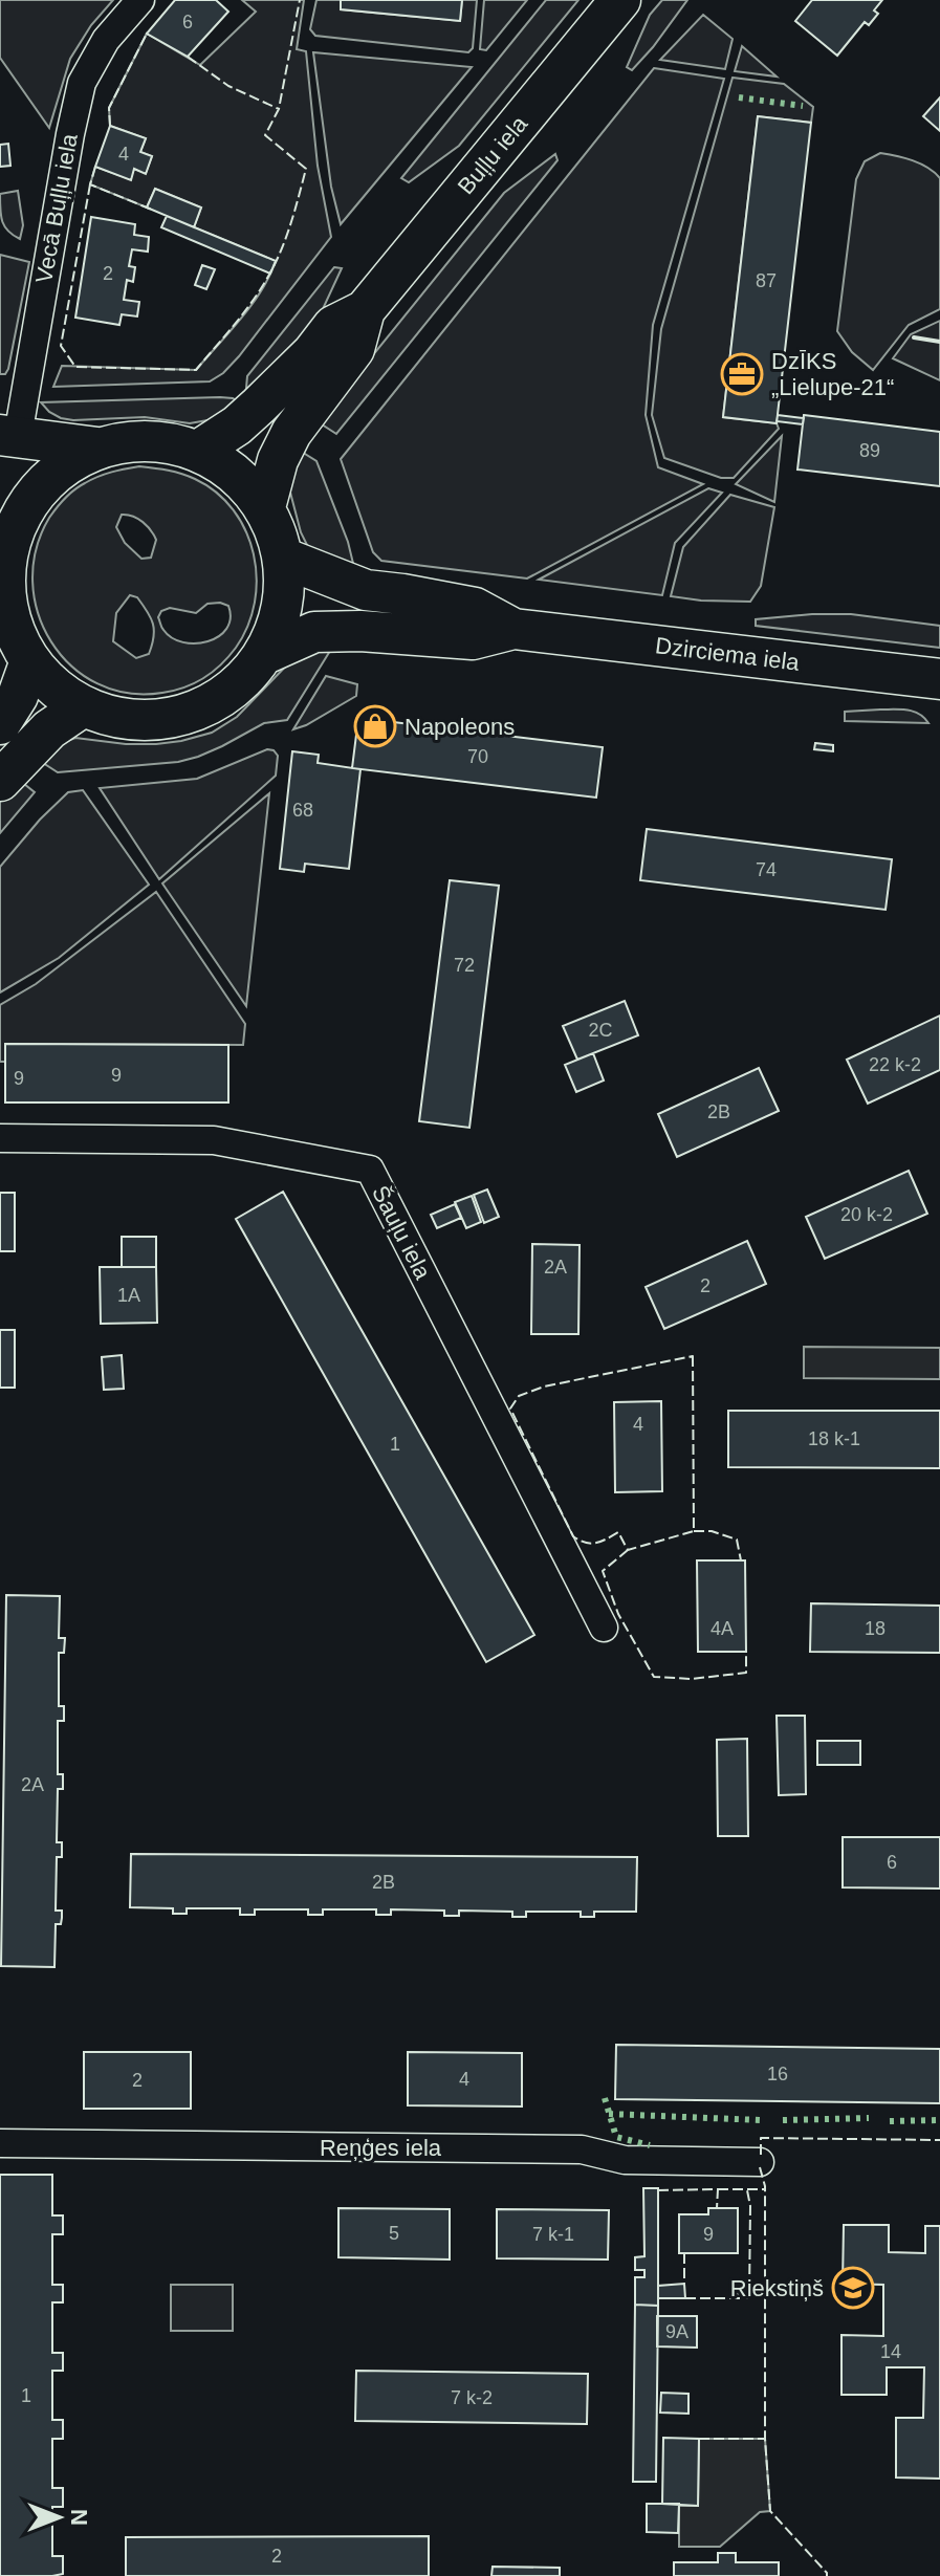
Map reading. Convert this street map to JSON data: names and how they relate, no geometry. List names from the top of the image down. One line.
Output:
{"streets":{"street":["Buļļu iela","Vecā Buļļu iela","Dzirciema iela","Šauļu iela","Reņģes iela"]},"crossings":[["Buļļu iela","Dzirciema iela"]],"places":{"office":["DzĪKS „Lielupe-21“"],"shop":["Napoleons"],"school or university":["Riekstiņš"]},"house_numbers":["6","4","2","87","89","70","68","74","72","2C","22 k-2","9","9","2B","20 k-2","2A","2","1A","4","18 k-1","1","4A","18","2A","6","2B","16","4","2","5","7 k-1","9","9A","14","1","7 k-2","2"],"north":"right"}
